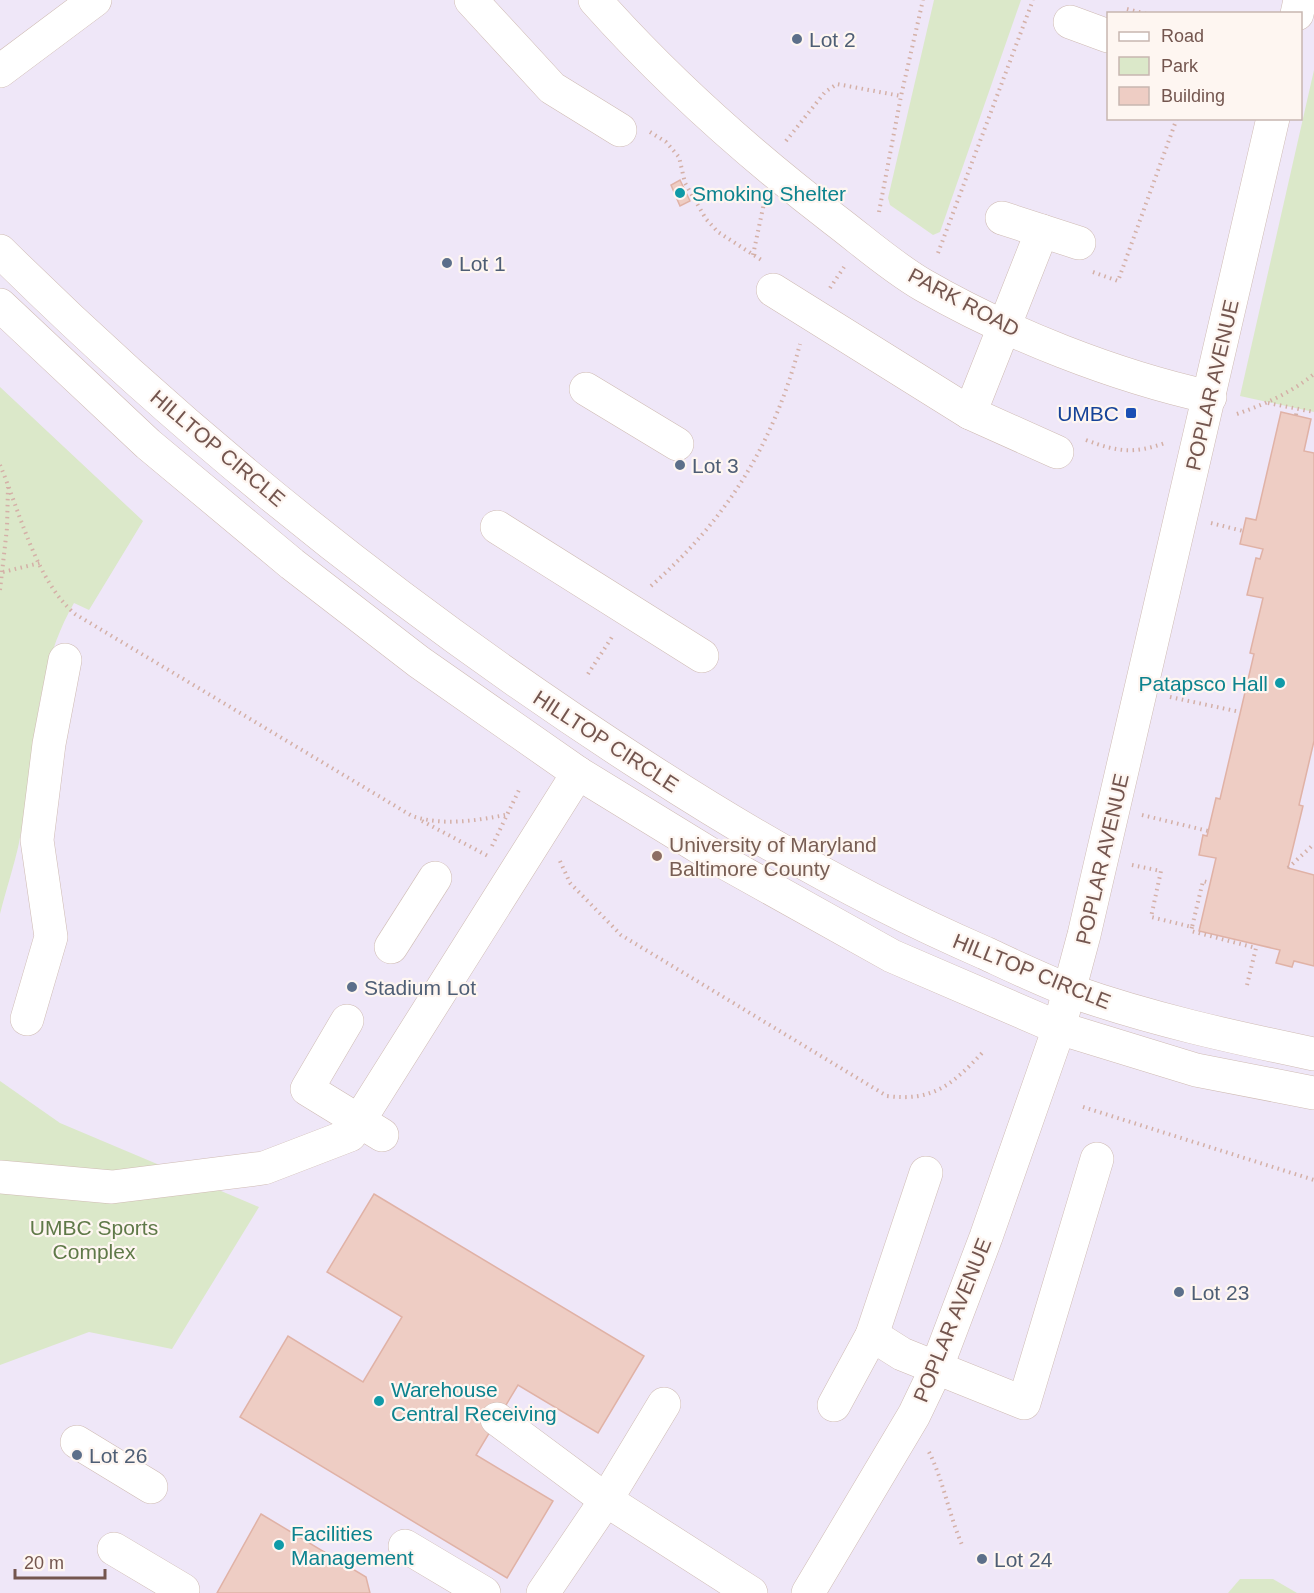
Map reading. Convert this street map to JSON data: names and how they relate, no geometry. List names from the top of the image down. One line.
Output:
{"streets":{"street":["PARK ROAD","POPLAR AVENUE","HILLTOP CIRCLE"]},"crossings":[["PARK ROAD","POPLAR AVENUE"],["POPLAR AVENUE","HILLTOP CIRCLE"]],"parks":["UMBC Sports Complex"],"places":{"other":["Lot 2","Smoking Shelter","Lot 1","Lot 3","Patapsco Hall","University of Maryland Baltimore County","Stadium Lot","Lot 23","Warehouse Central Receiving","Lot 26","Facilities Management","Lot 24"],"transit":["UMBC"]},"legend":["Road","Park","Building"],"scale_bar":"20 m"}
